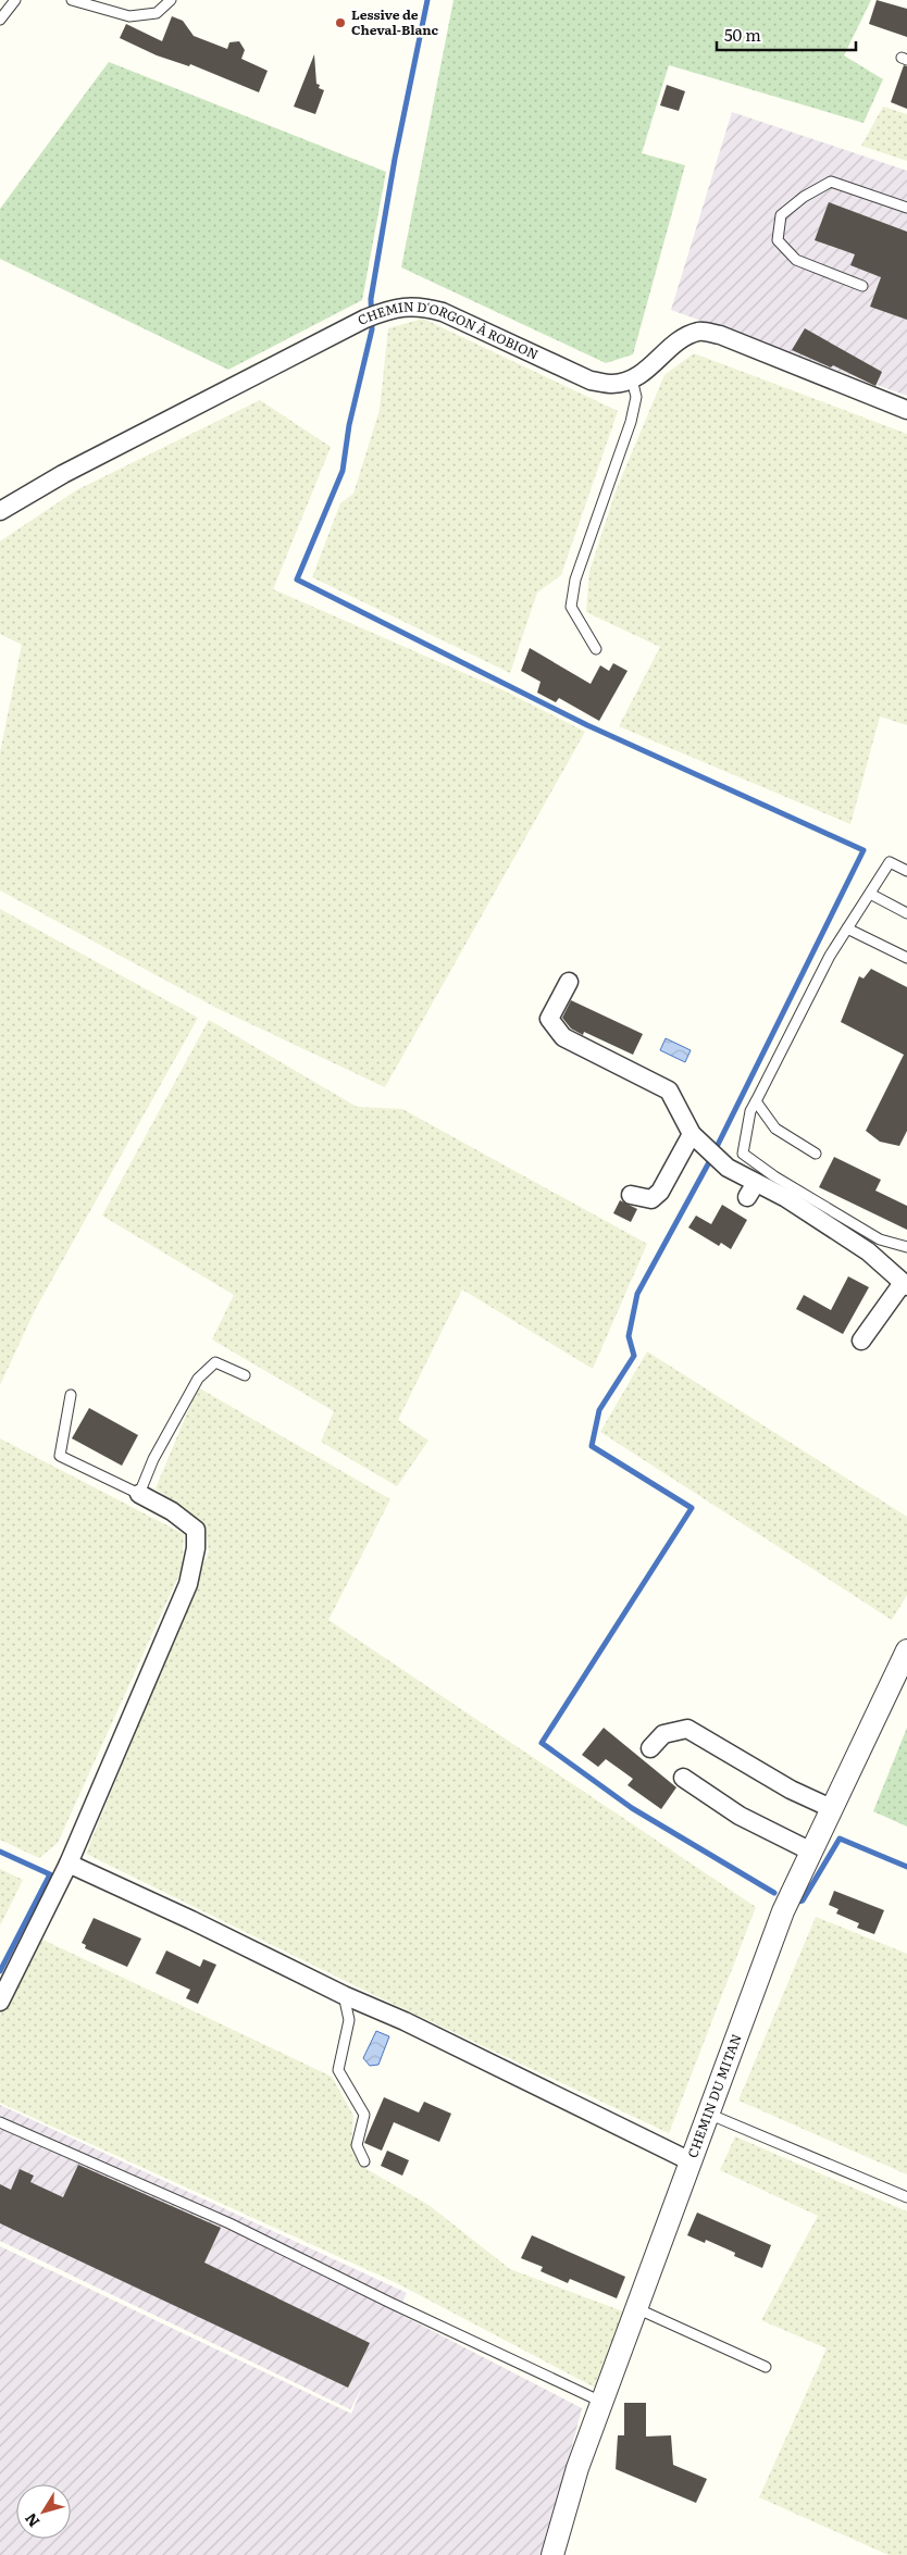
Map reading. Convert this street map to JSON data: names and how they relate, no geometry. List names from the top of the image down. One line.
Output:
{"streets":{"street":["CHEMIN D'ORGON À ROBION","CHEMIN DU MITAN"]},"places":["Lessive de Cheval-Blanc"],"scale_bar":"50 m","north":"bottom left"}
